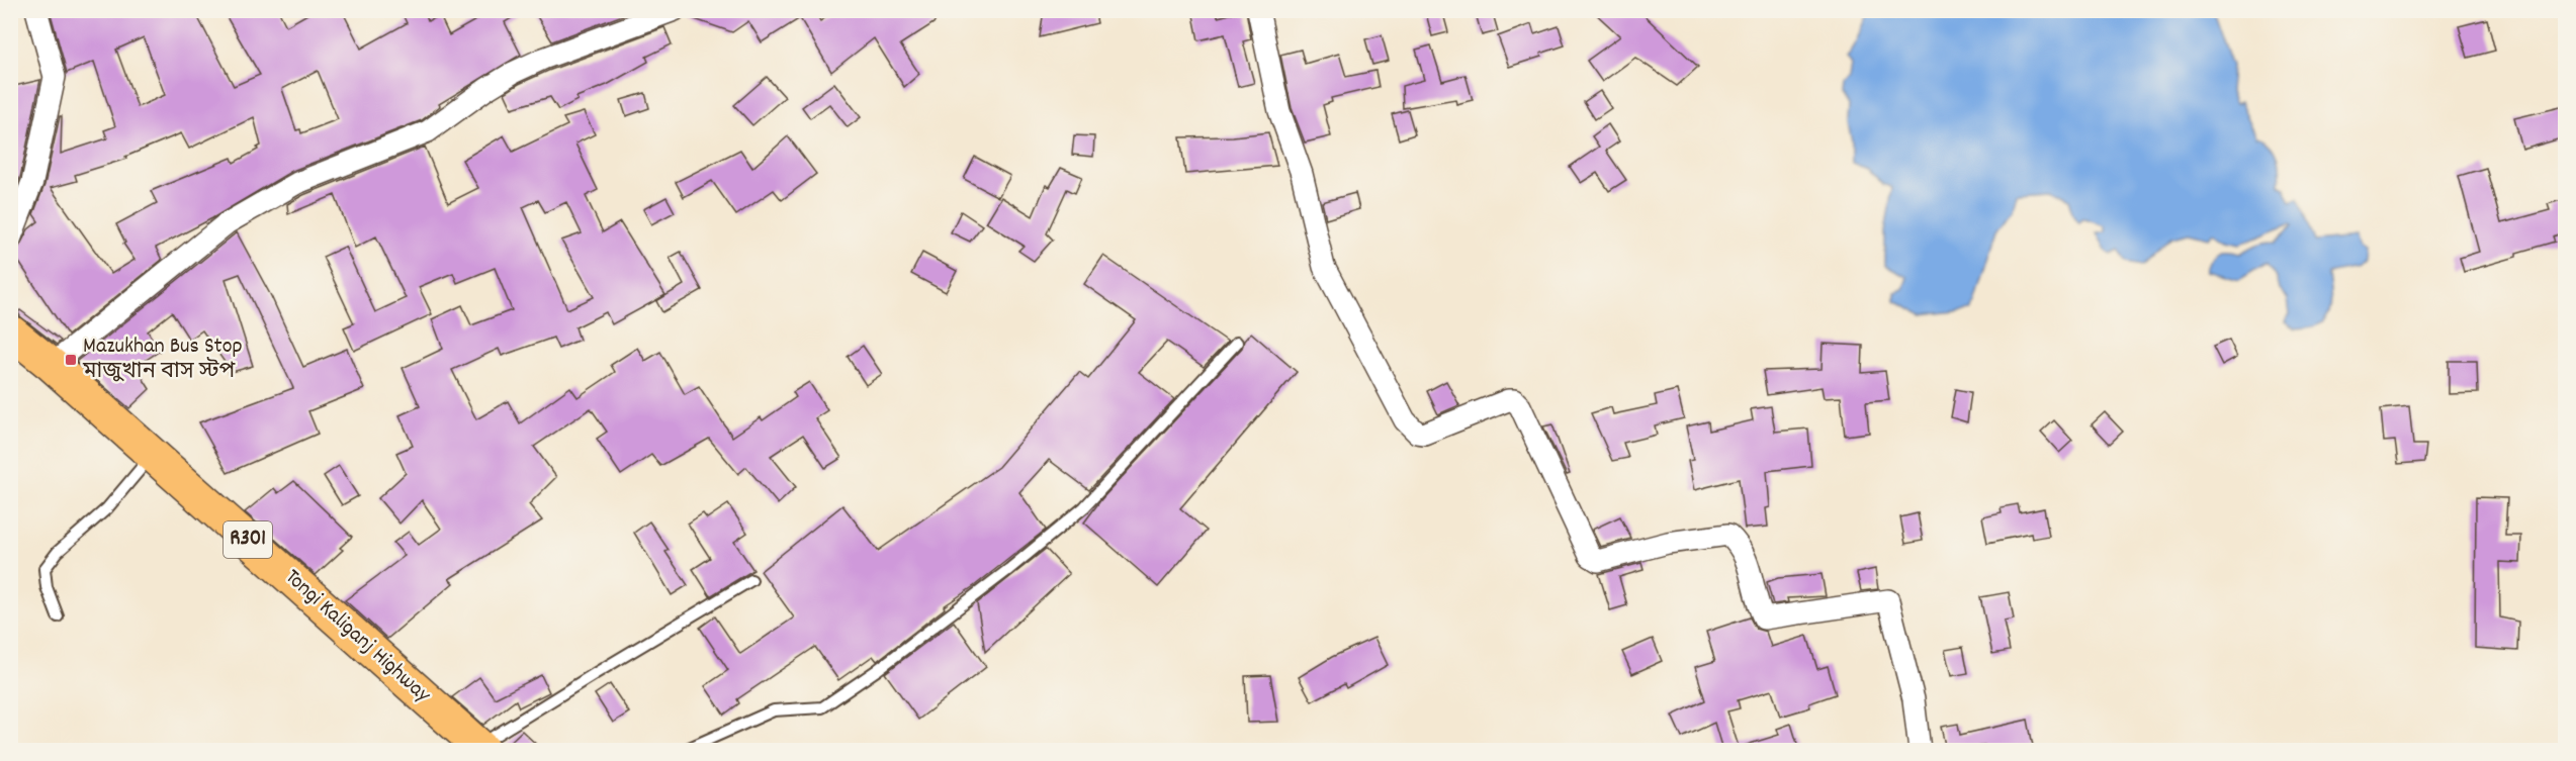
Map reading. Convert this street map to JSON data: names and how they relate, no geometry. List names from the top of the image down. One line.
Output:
{"streets":{"main road":["R301","Tongi Kaliganj Highway"]},"places":{"transit":["Mazukhan Bus Stop মাজুখান বাস স্টপ"]}}
